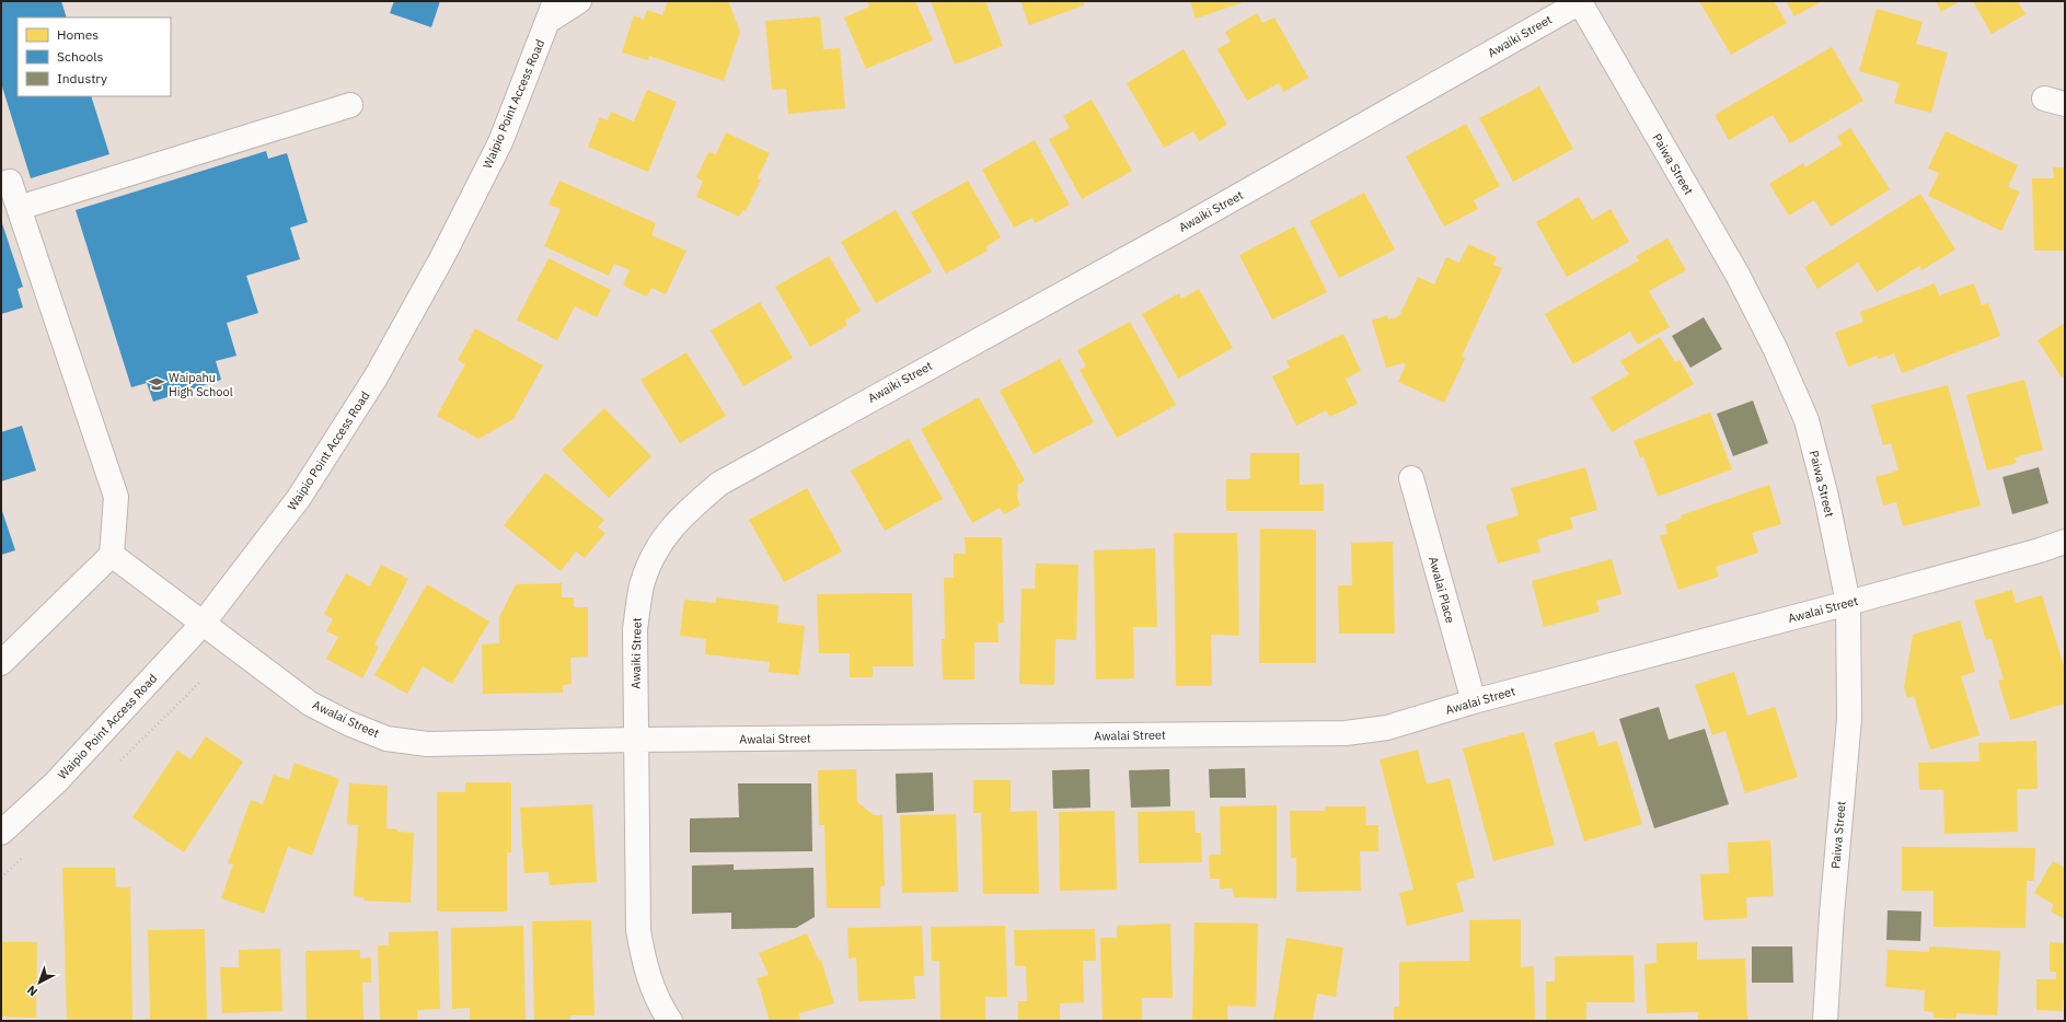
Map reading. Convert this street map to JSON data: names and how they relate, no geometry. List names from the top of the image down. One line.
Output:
{"streets":{"street":["Awaiki Street","Waipio Point Access Road","Paiwa Street","Awalai Place","Awalai Street"]},"crossings":[["Awaiki Street","Paiwa Street"],["Awaiki Street","Awalai Street"],["Waipio Point Access Road","Awalai Street"],["Paiwa Street","Awalai Street"],["Awalai Place","Awalai Street"]],"places":{"school or university":["Waipahu High School"]},"legend":["Homes","Schools","Industry"],"north":"bottom left"}
